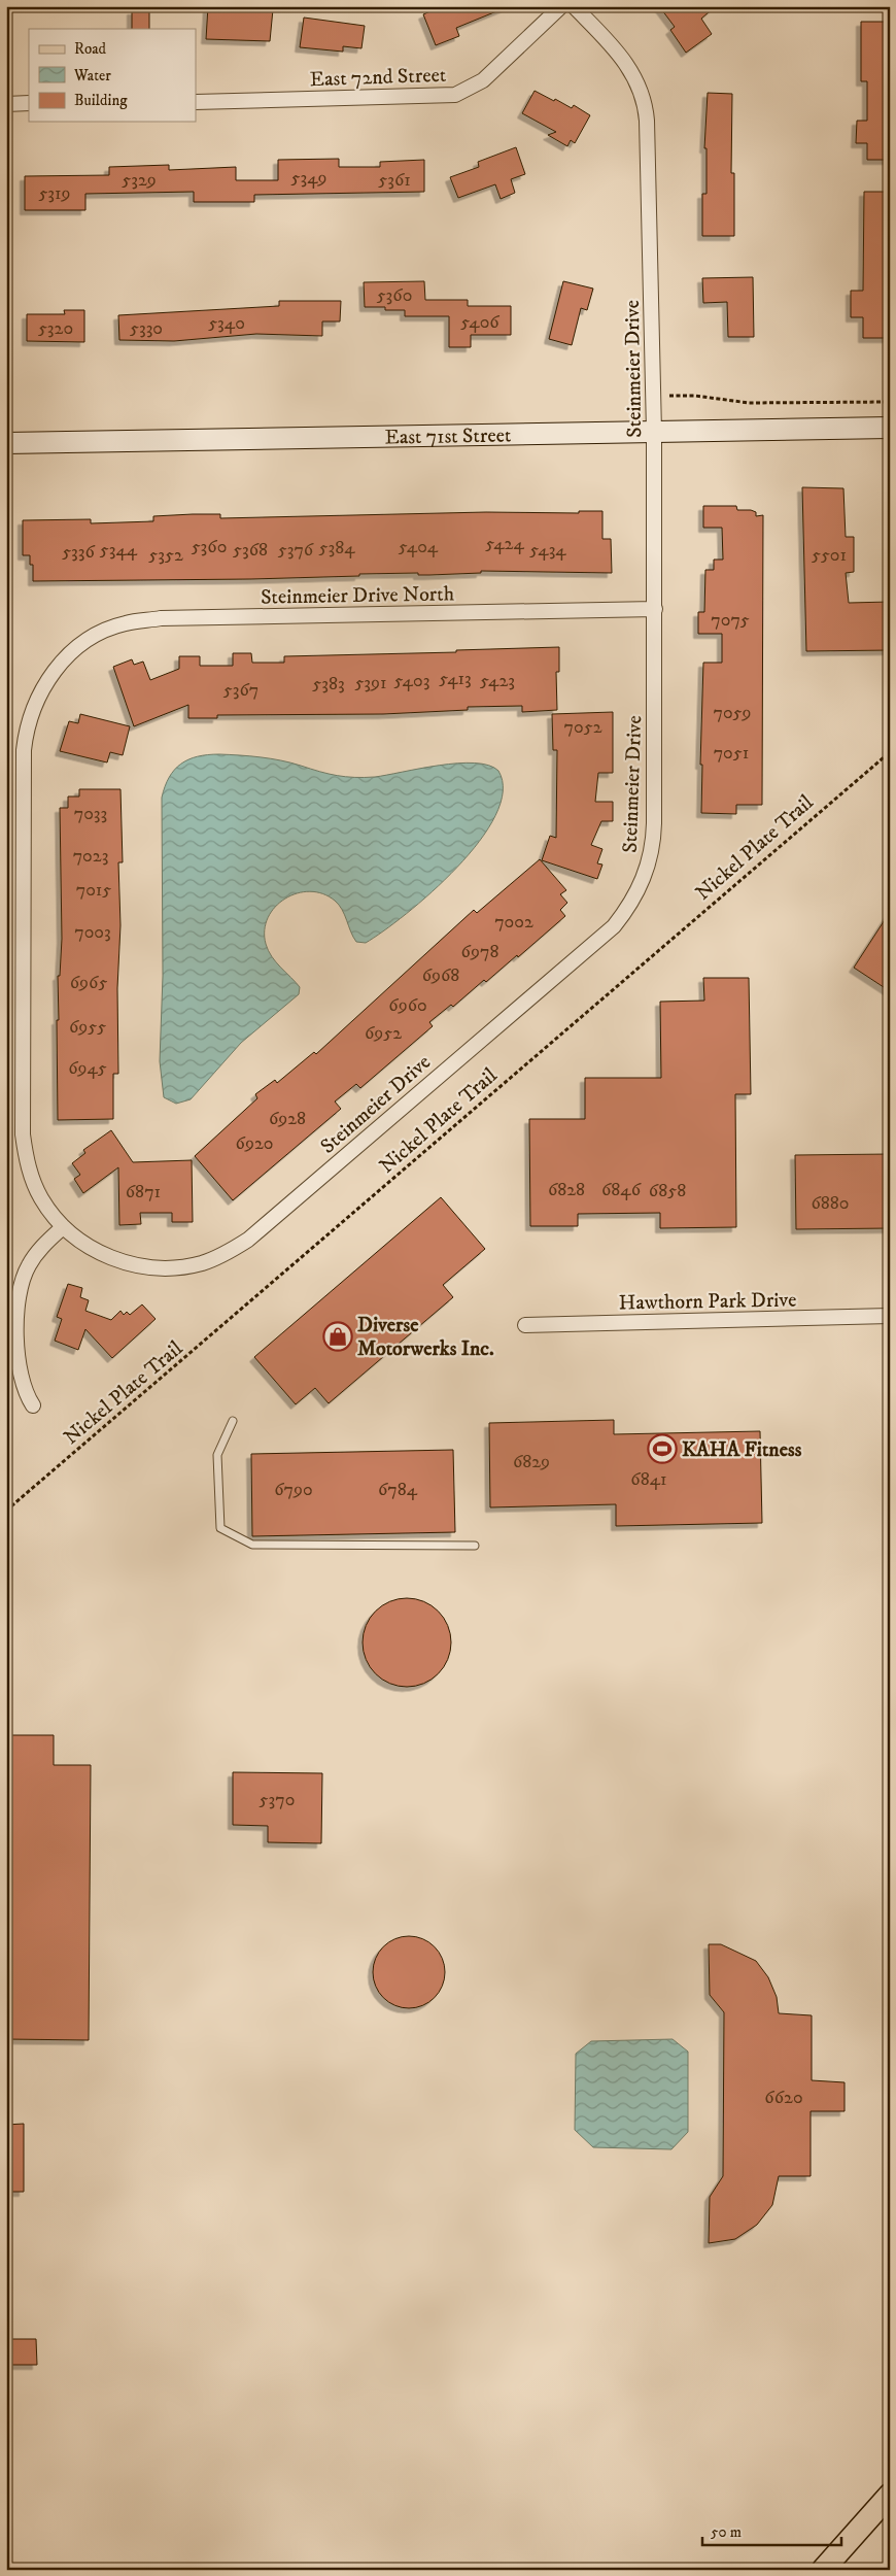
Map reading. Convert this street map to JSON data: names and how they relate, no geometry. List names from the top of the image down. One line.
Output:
{"streets":{"main road":["East 71st Street"],"street":["East 72nd Street","Steinmeier Drive","Steinmeier Drive North","Hawthorn Park Drive"],"path":["Nickel Plate Trail"]},"crossings":[["Steinmeier Drive","East 71st Street"],["Steinmeier Drive","Steinmeier Drive North"]],"places":{"shop":["Diverse Motorwerks Inc."],"sports":["KAHA Fitness"]},"house_numbers":["5349","5329","5361","5319","5360","5406","5340","5320","5330","5424","5360","5404","5384","5344","5368","5376","5434","5336","5352","5501","7075","5413","5403","5423","5391","5383","5367","7059","7052","7051","7033","7023","7015","7002","7003","6978","6968","6965","6960","6955","6952","6945","6928","6920","6828","6846","6858","6871","6880","6829","6841","6790","6784","5370","6620"],"legend":["Road","Water","Building"],"scale_bar":"50 m"}
